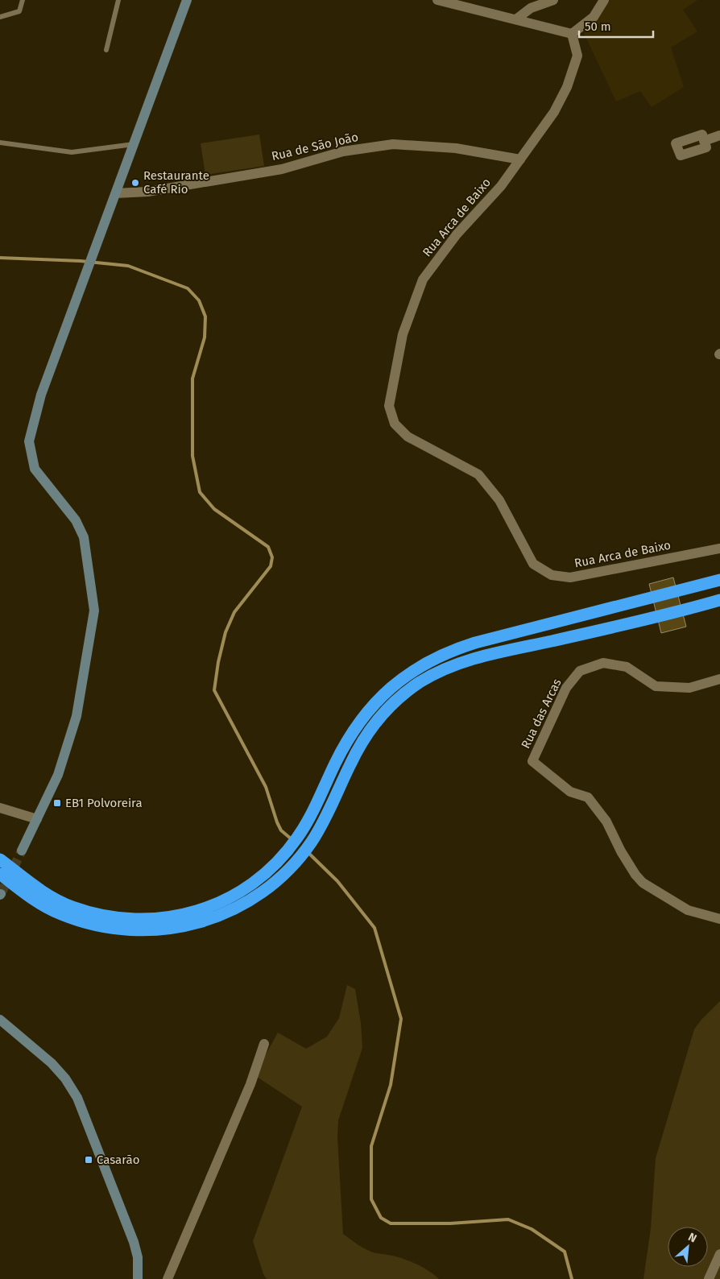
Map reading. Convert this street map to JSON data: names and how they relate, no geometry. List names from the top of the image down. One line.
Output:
{"streets":{"street":["Rua de São João","Rua Arca de Baixo","Rua das Arcas"]},"crossings":[["Rua de São João","Rua Arca de Baixo"]],"places":{"other":["Restaurante Café Rio"],"transit":["EB1 Polvoreira","Casarão"]},"scale_bar":"50 m","north":"top right"}
